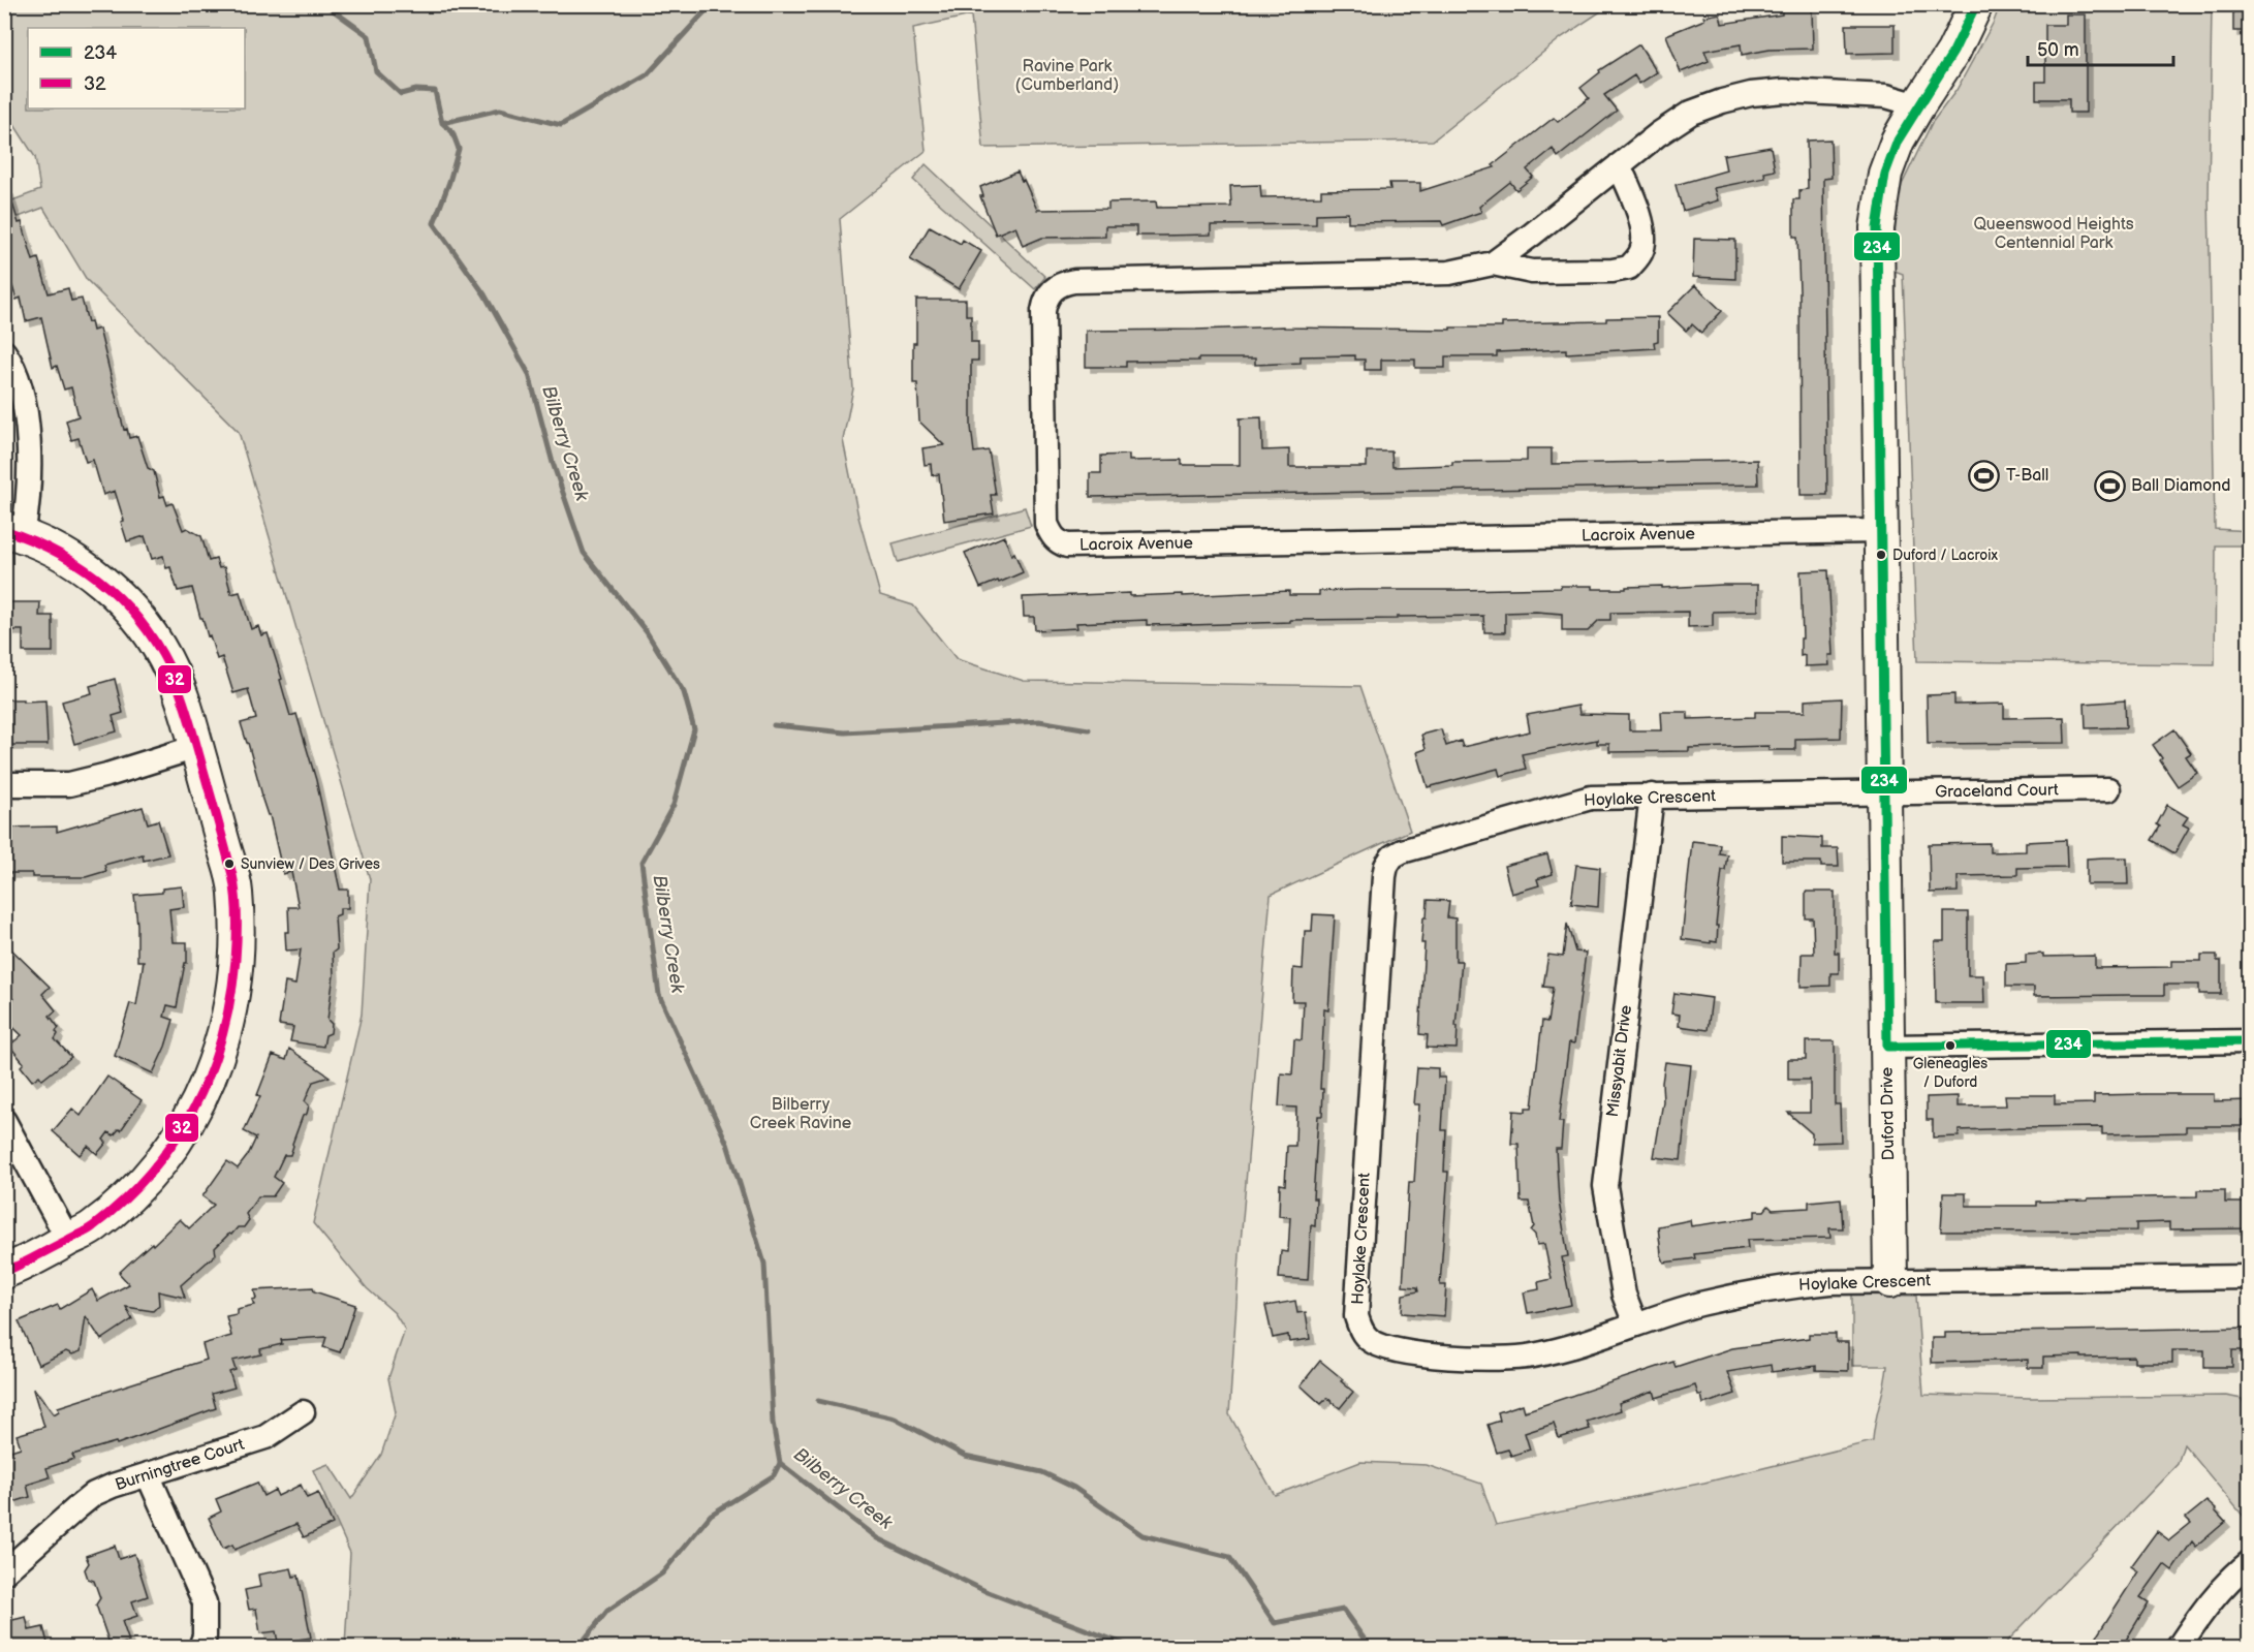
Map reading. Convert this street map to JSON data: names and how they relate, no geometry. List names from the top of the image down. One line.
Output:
{"streets":{"street":["Lacroix Avenue","Graceland Court","Hoylake Crescent","Missyabit Drive","Duford Drive","Burningtree Court"]},"crossings":[["Lacroix Avenue","Duford Drive"],["Graceland Court","Hoylake Crescent"],["Graceland Court","Duford Drive"],["Hoylake Crescent","Missyabit Drive"],["Hoylake Crescent","Duford Drive"]],"water":["Bilberry Creek"],"parks":["Ravine Park (Cumberland)","Queenswood Heights Centennial Park","Bilberry Creek Ravine"],"places":{"sports":["T-Ball","Ball Diamond"],"other":["Duford / Lacroix","Sunview / Des Grives","Gleneagles / Duford"]},"lines":["transit line 234","transit line 32"],"legend":["234","32"],"scale_bar":"50 m"}
